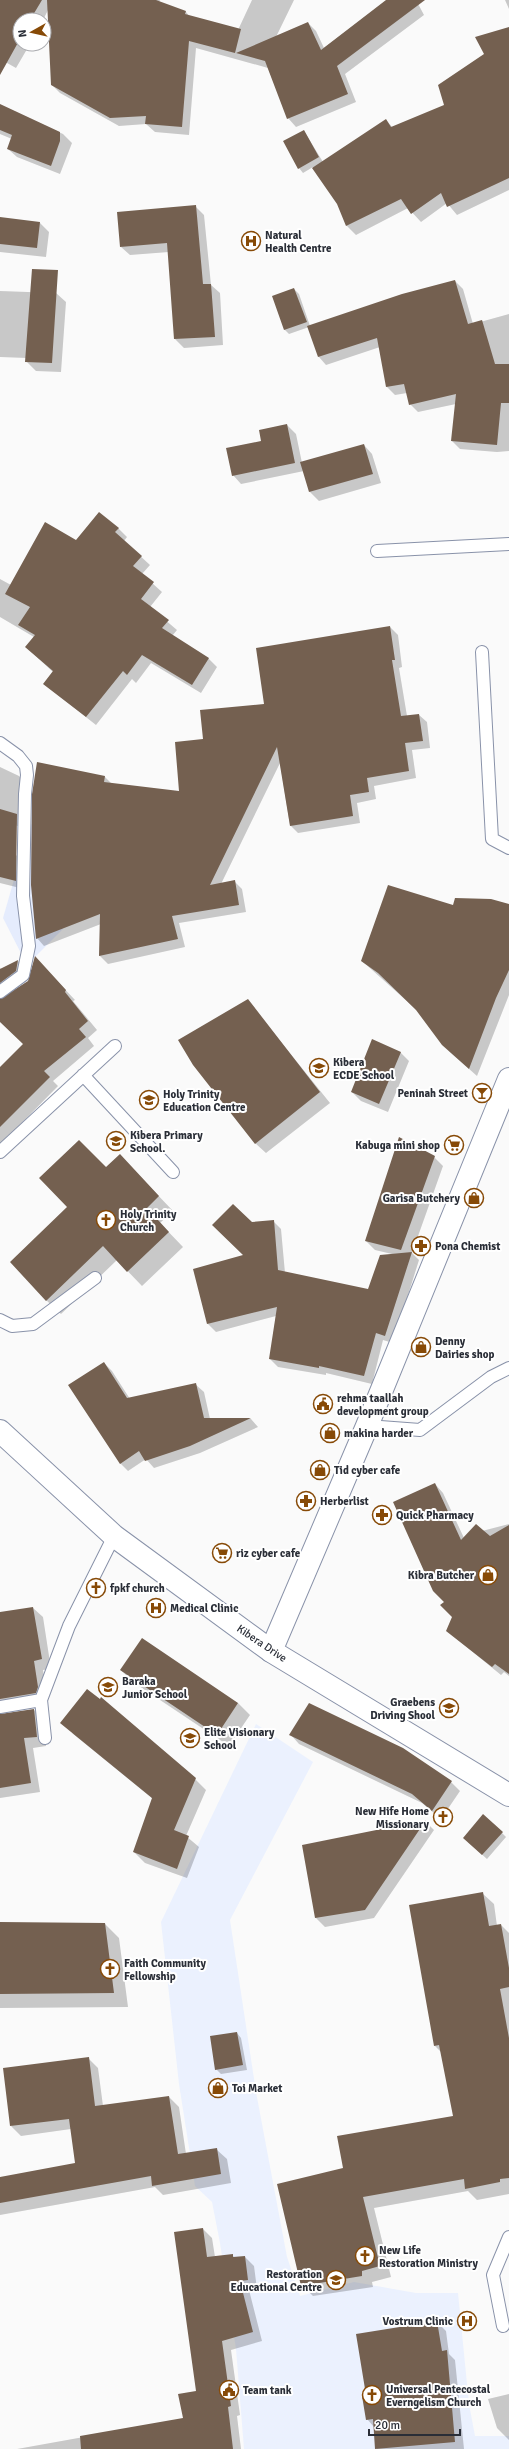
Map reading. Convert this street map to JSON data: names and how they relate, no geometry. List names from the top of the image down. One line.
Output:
{"streets":{"street":["Kibera Drive"]},"places":{"hospital":["Natural Health Centre","Medical Clinic","Vostrum Clinic"],"school or university":["Kibera ECDE School","Holy Trinity Education Centre","Kibera Primary School.","Baraka Junior School","Graebens Driving Shool","Elite Visionary School","Restoration Educational Centre"],"bar":["Peninah Street"],"supermarket":["Kabuga mini shop","riz cyber cafe"],"shop":["Garisa Butchery","Denny Dairies shop","makina harder","Tid cyber cafe","Kibra Butcher","Toi Market"],"church":["Holy Trinity Church","fpkf church","New Hife Home Missionary","Faith Community Fellowship","New Life Restoration Ministry","Universal Pentecostal Everngelism Church"],"pharmacy":["Pona Chemist","Herberlist","Quick Pharmacy"],"public building":["rehma taallah development group","Team tank"]},"scale_bar":"20 m","north":"left"}
